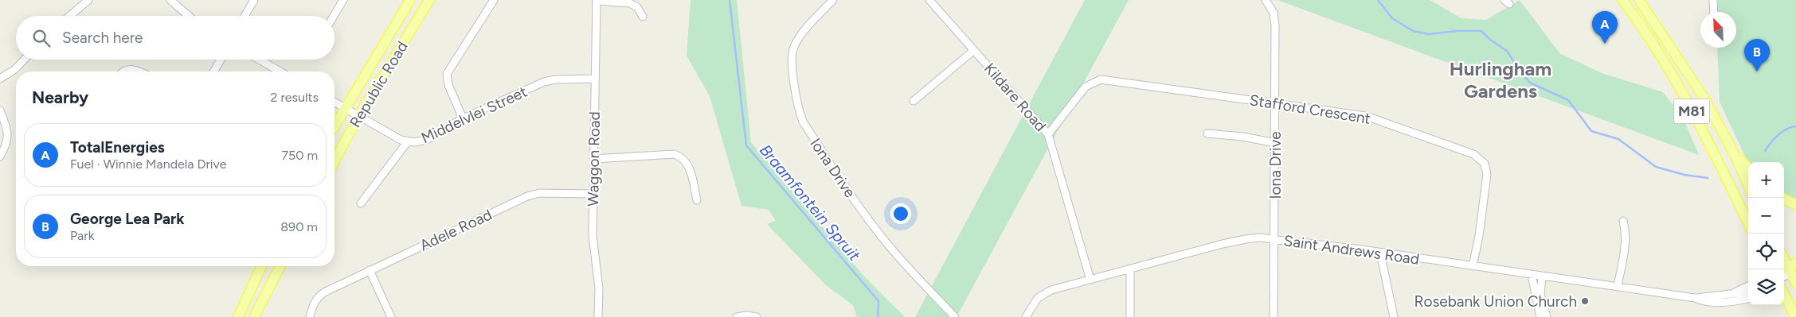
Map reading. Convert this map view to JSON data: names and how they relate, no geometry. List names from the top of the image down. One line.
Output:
{"streets":{"main road":["Republic Road","M81"],"street":["Kildare Road","Stafford Crescent","Middelvlei Street","Waggon Road","Iona Drive","Adele Road","Saint Andrews Road"]},"crossings":[["Republic Road","Middelvlei Street"],["Kildare Road","Stafford Crescent"],["Kildare Road","Saint Andrews Road"],["Stafford Crescent","Iona Drive"],["Stafford Crescent","Saint Andrews Road"],["Middelvlei Street","Waggon Road"],["Waggon Road","Adele Road"],["Iona Drive","Saint Andrews Road"]],"districts":["Hurlingham Gardens"],"water":["Braamfontein Spruit"],"places":["Rosebank Union Church"],"north":"top left","page":{"pins":["A","B"],"search":"Search here","heading":["Nearby","2 results"],"list":[{"mark":"A","name":"TotalEnergies","note":"Fuel · Winnie Mandela Drive","value":"750 m"},{"mark":"B","name":"George Lea Park","note":"Park","value":"890 m"}],"map_buttons":["+","−"]}}
